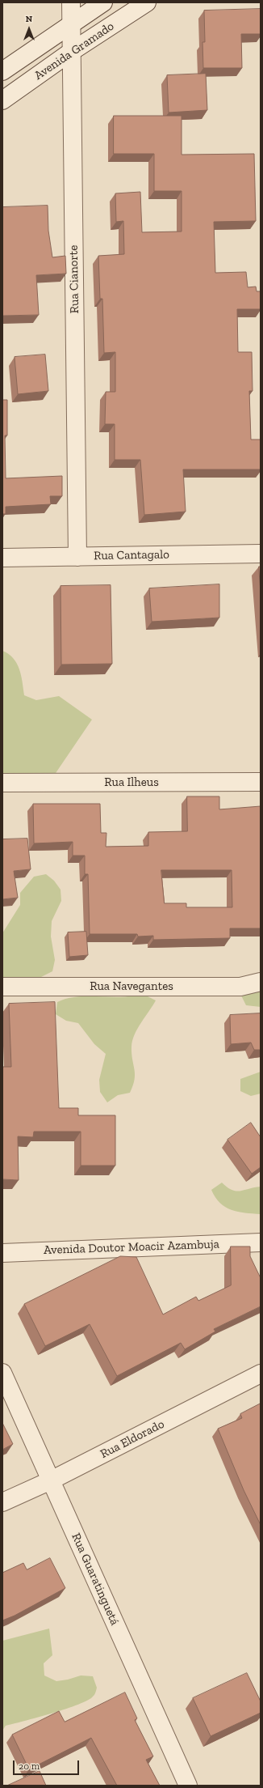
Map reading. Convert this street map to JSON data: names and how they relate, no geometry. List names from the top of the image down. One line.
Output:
{"streets":{"street":["Avenida Gramado","Rua Cianorte","Rua Cantagalo","Rua Ilheus","Rua Navegantes","Avenida Doutor Moacir Azambuja","Rua Eldorado","Rua Guaratinguetá"]},"crossings":[["Avenida Gramado","Rua Cianorte"],["Rua Cianorte","Rua Cantagalo"],["Rua Eldorado","Rua Guaratinguetá"]],"scale_bar":"20 m","north":"top"}
